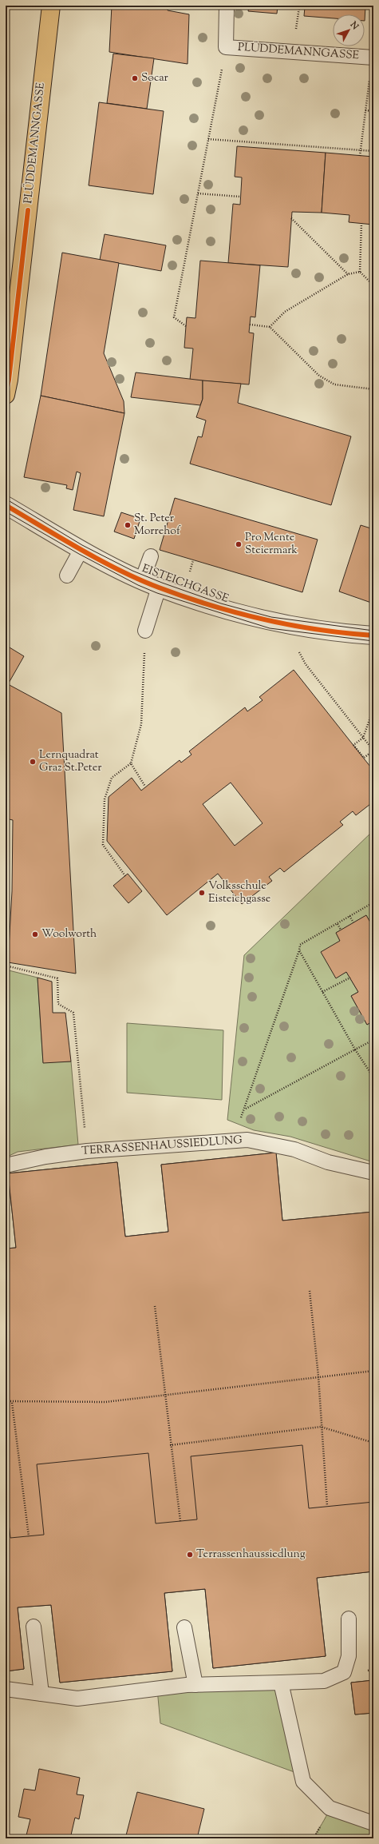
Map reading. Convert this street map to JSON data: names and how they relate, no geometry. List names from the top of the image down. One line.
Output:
{"streets":{"main road":["PLÜDDEMANNGASSE"],"street":["EISTEICHGASSE"],"lane":["TERRASSENHAUSSIEDLUNG"]},"places":["Socar","St. Peter Morrehof","Pro Mente Steiermark","Lernquadrat Graz St.Peter","Volksschule Eisteichgasse","Woolworth","Terrassenhaussiedlung"],"north":"top right"}
